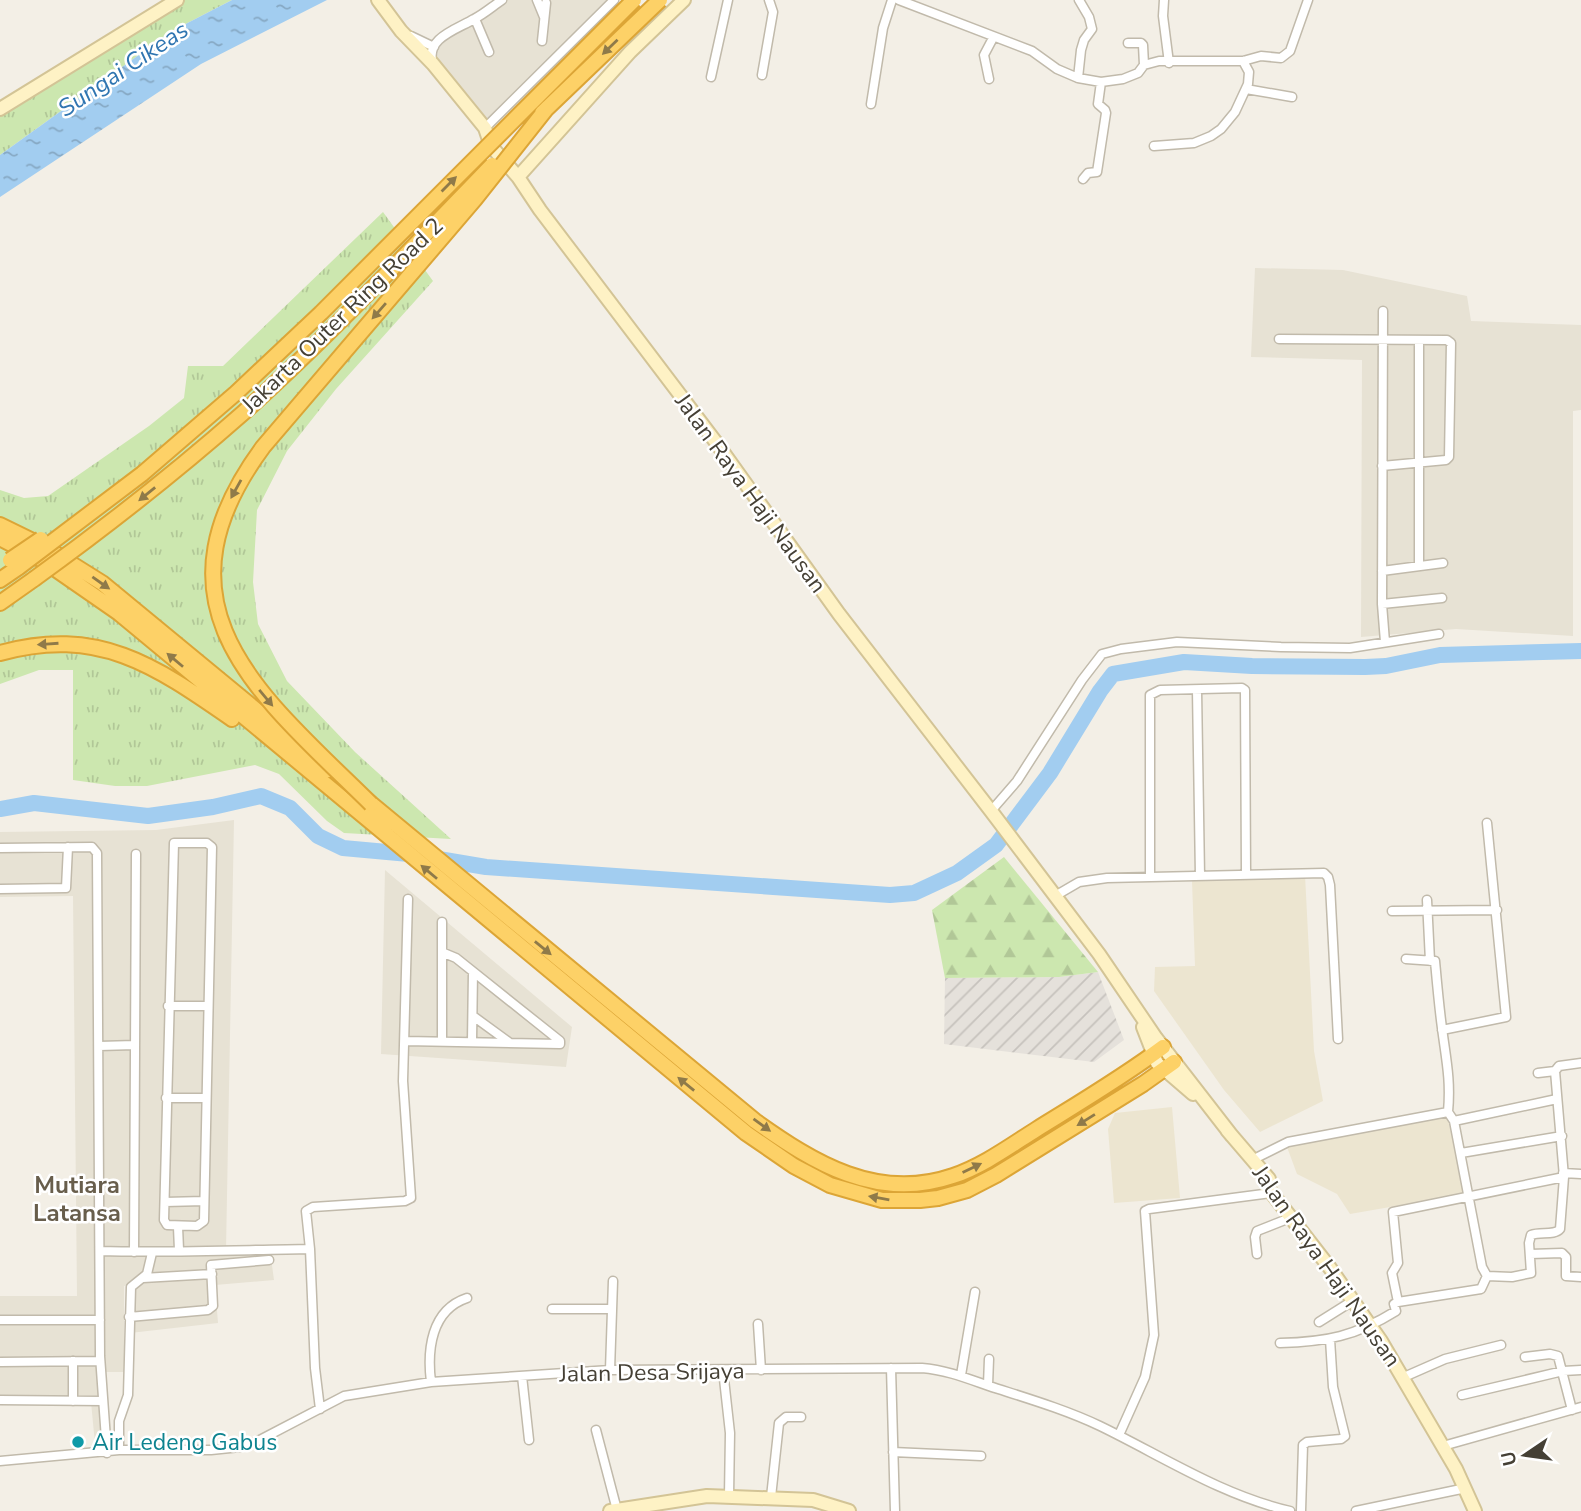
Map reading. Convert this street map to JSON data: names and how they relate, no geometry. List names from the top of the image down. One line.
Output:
{"streets":{"highway":["Jakarta Outer Ring Road 2"],"main road":["Jalan Raya Haji Nausan"],"street":["Jalan Desa Srijaya"]},"districts":["Mutiara Latansa"],"water":["Sungai Cikeas"],"places":["Air Ledeng Gabus"],"north":"left"}
